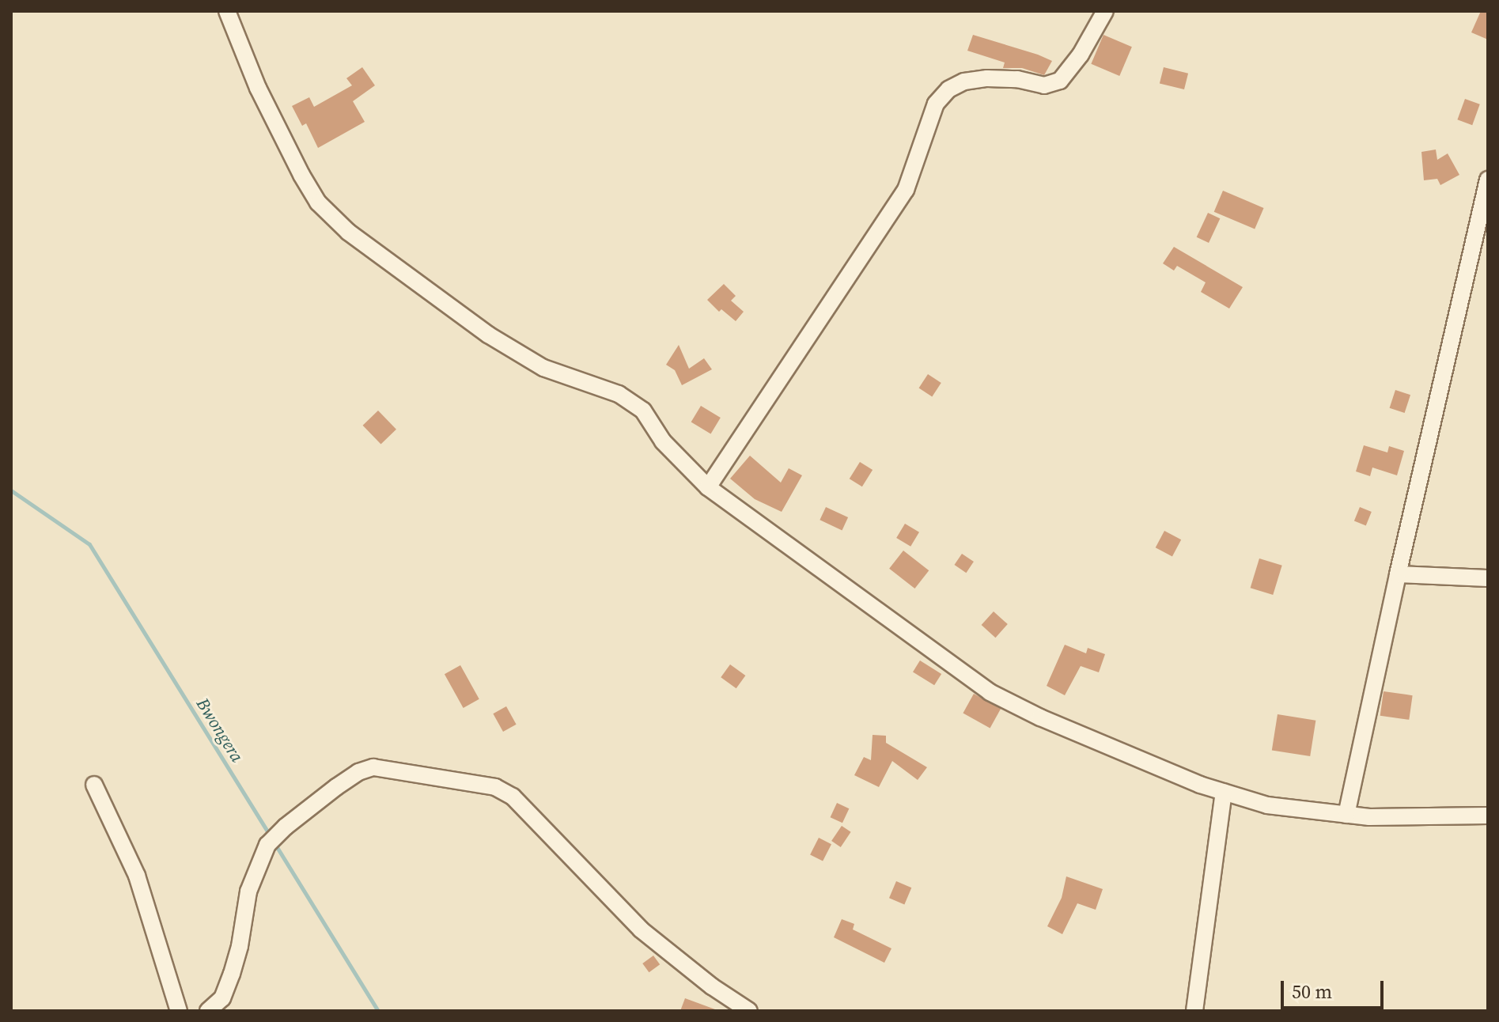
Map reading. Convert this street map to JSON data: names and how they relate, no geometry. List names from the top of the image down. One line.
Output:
{"water":["Bwongera"],"scale_bar":"50 m"}
